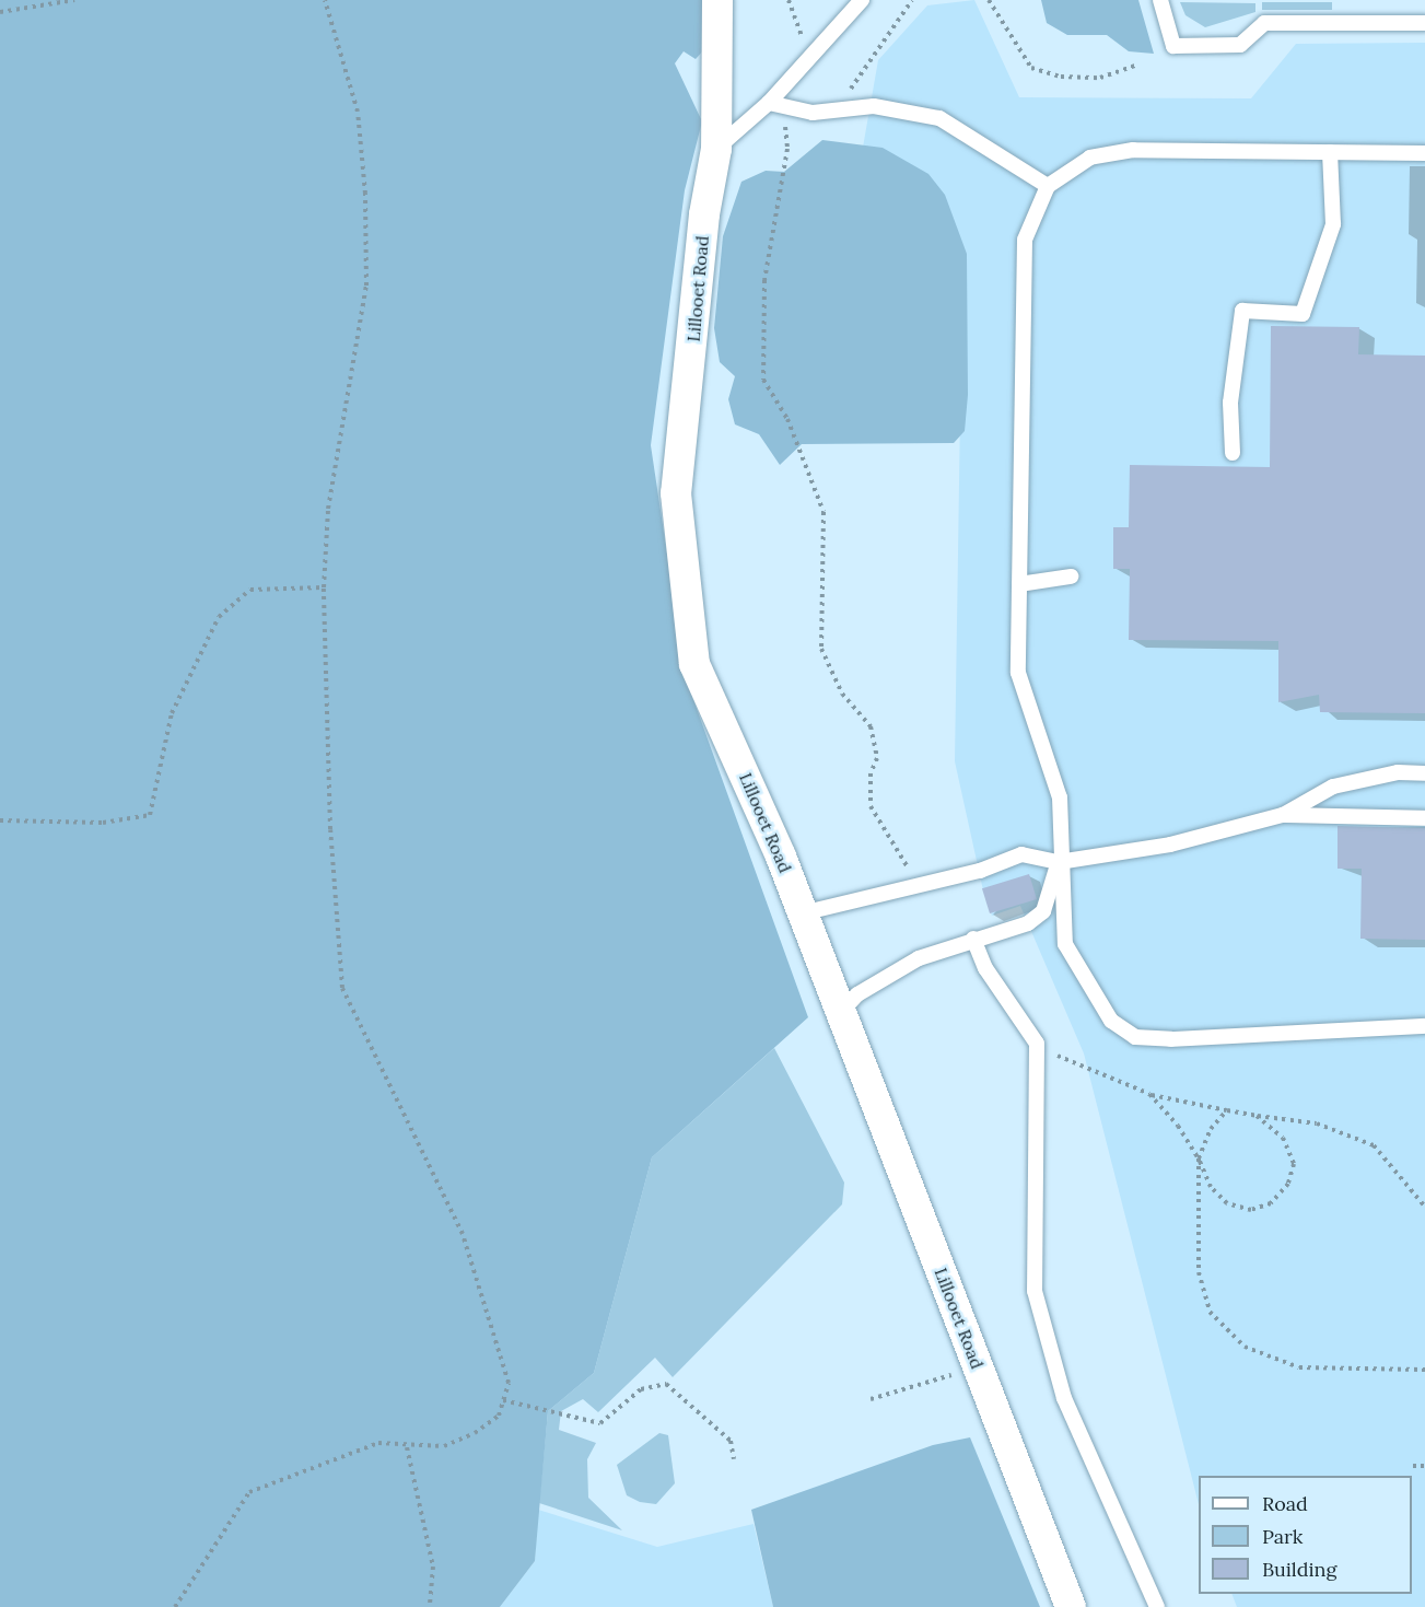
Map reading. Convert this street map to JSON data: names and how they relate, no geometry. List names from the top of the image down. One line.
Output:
{"streets":{"street":["Lillooet Road"]},"legend":["Road","Park","Building"]}
